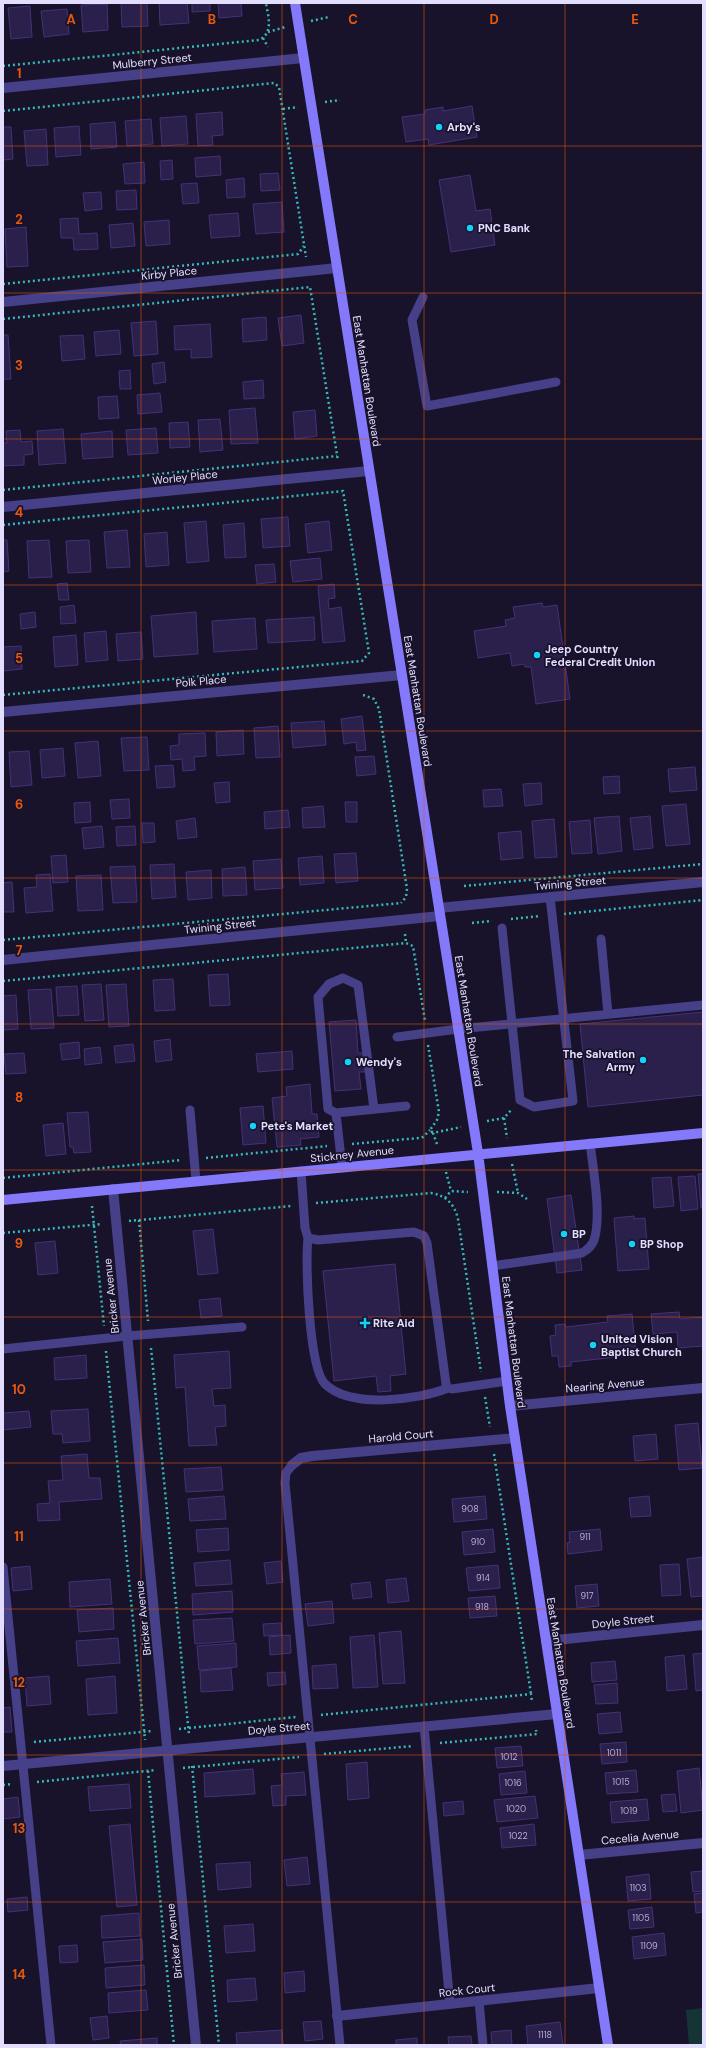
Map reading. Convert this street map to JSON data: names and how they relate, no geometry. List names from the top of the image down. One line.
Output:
{"streets":{"main road":["East Manhattan Boulevard","Stickney Avenue"],"street":["Mulberry Street","Kirby Place","Worley Place","Polk Place","Twining Street","Bricker Avenue","Nearing Avenue","Harold Court","Doyle Street","Cecelia Avenue","Rock Court"]},"crossings":[["Mulberry Street","East Manhattan Boulevard"],["Kirby Place","East Manhattan Boulevard"],["East Manhattan Boulevard","Worley Place"],["East Manhattan Boulevard","Polk Place"],["East Manhattan Boulevard","Twining Street"],["East Manhattan Boulevard","Stickney Avenue"],["East Manhattan Boulevard","Nearing Avenue"],["East Manhattan Boulevard","Harold Court"],["East Manhattan Boulevard","Doyle Street"],["East Manhattan Boulevard","Cecelia Avenue"],["East Manhattan Boulevard","Rock Court"],["Stickney Avenue","Bricker Avenue"],["Bricker Avenue","Doyle Street"]],"places":{"other":["Arby's","PNC Bank","Jeep Country Federal Credit Union","The Salvation Army","Wendy's","Pete's Market","BP","BP Shop","United Vision Baptist Church"],"health":["Rite Aid"]},"house_numbers":["908","911","910","914","917","918","1011","1012","1015","1016","1020","1019","1022","1103","1105","1109","1118"],"grid":{"columns":["A","B","C","D","E"],"rows":["1","2","3","4","5","6","7","8","9","10","11","12","13","14"]}}
